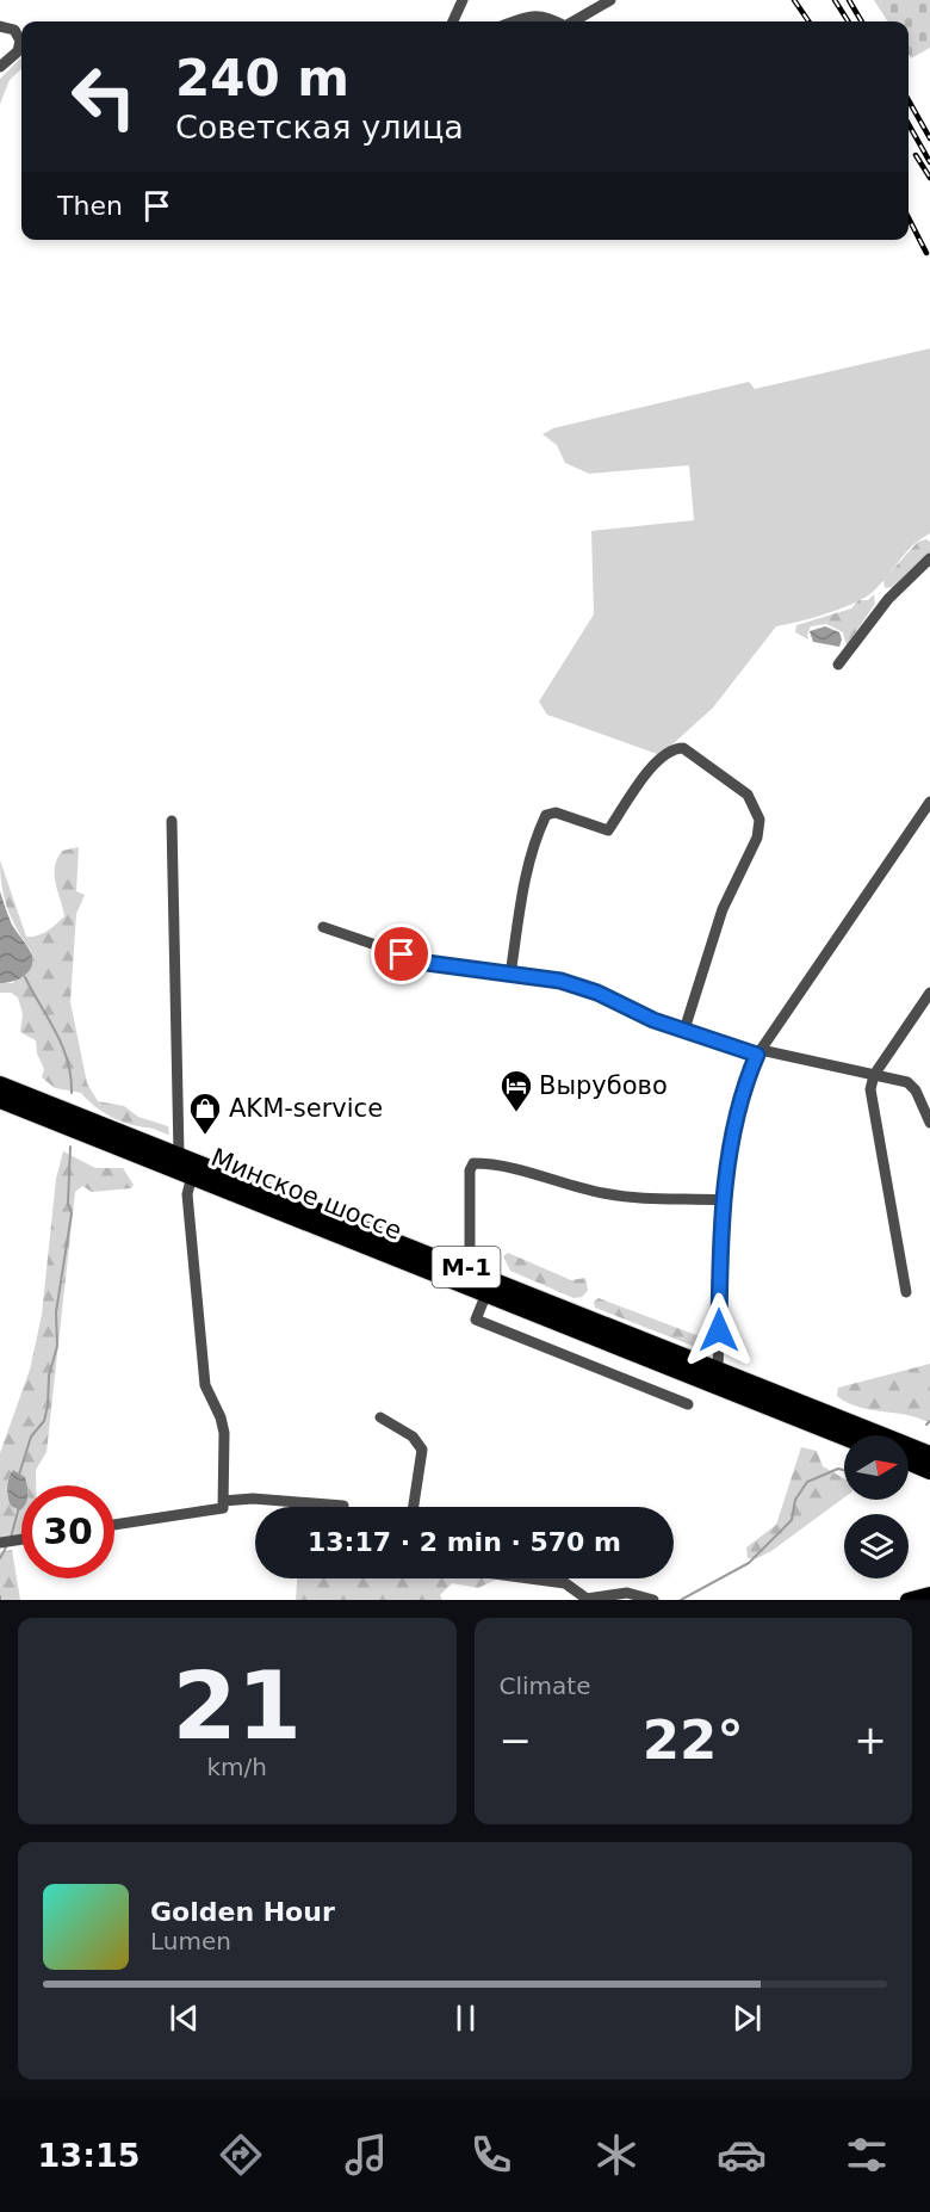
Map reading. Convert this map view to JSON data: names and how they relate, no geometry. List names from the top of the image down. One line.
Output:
{"streets":{"highway":["Минское шоссе","М-1"]},"places":{"hotel":["Вырубово"],"shop":["AKM-service"]},"north":"right","page":{"turn":["240 m","Советская улица"],"then":"Then","limit":"30","trip":"13:17 · 2 min · 570 m","tile":[["21","km/h"],"Climate"],"heat":["−","22°","+"],"song":["Golden Hour","Lumen"],"tabs":"13:15"}}
